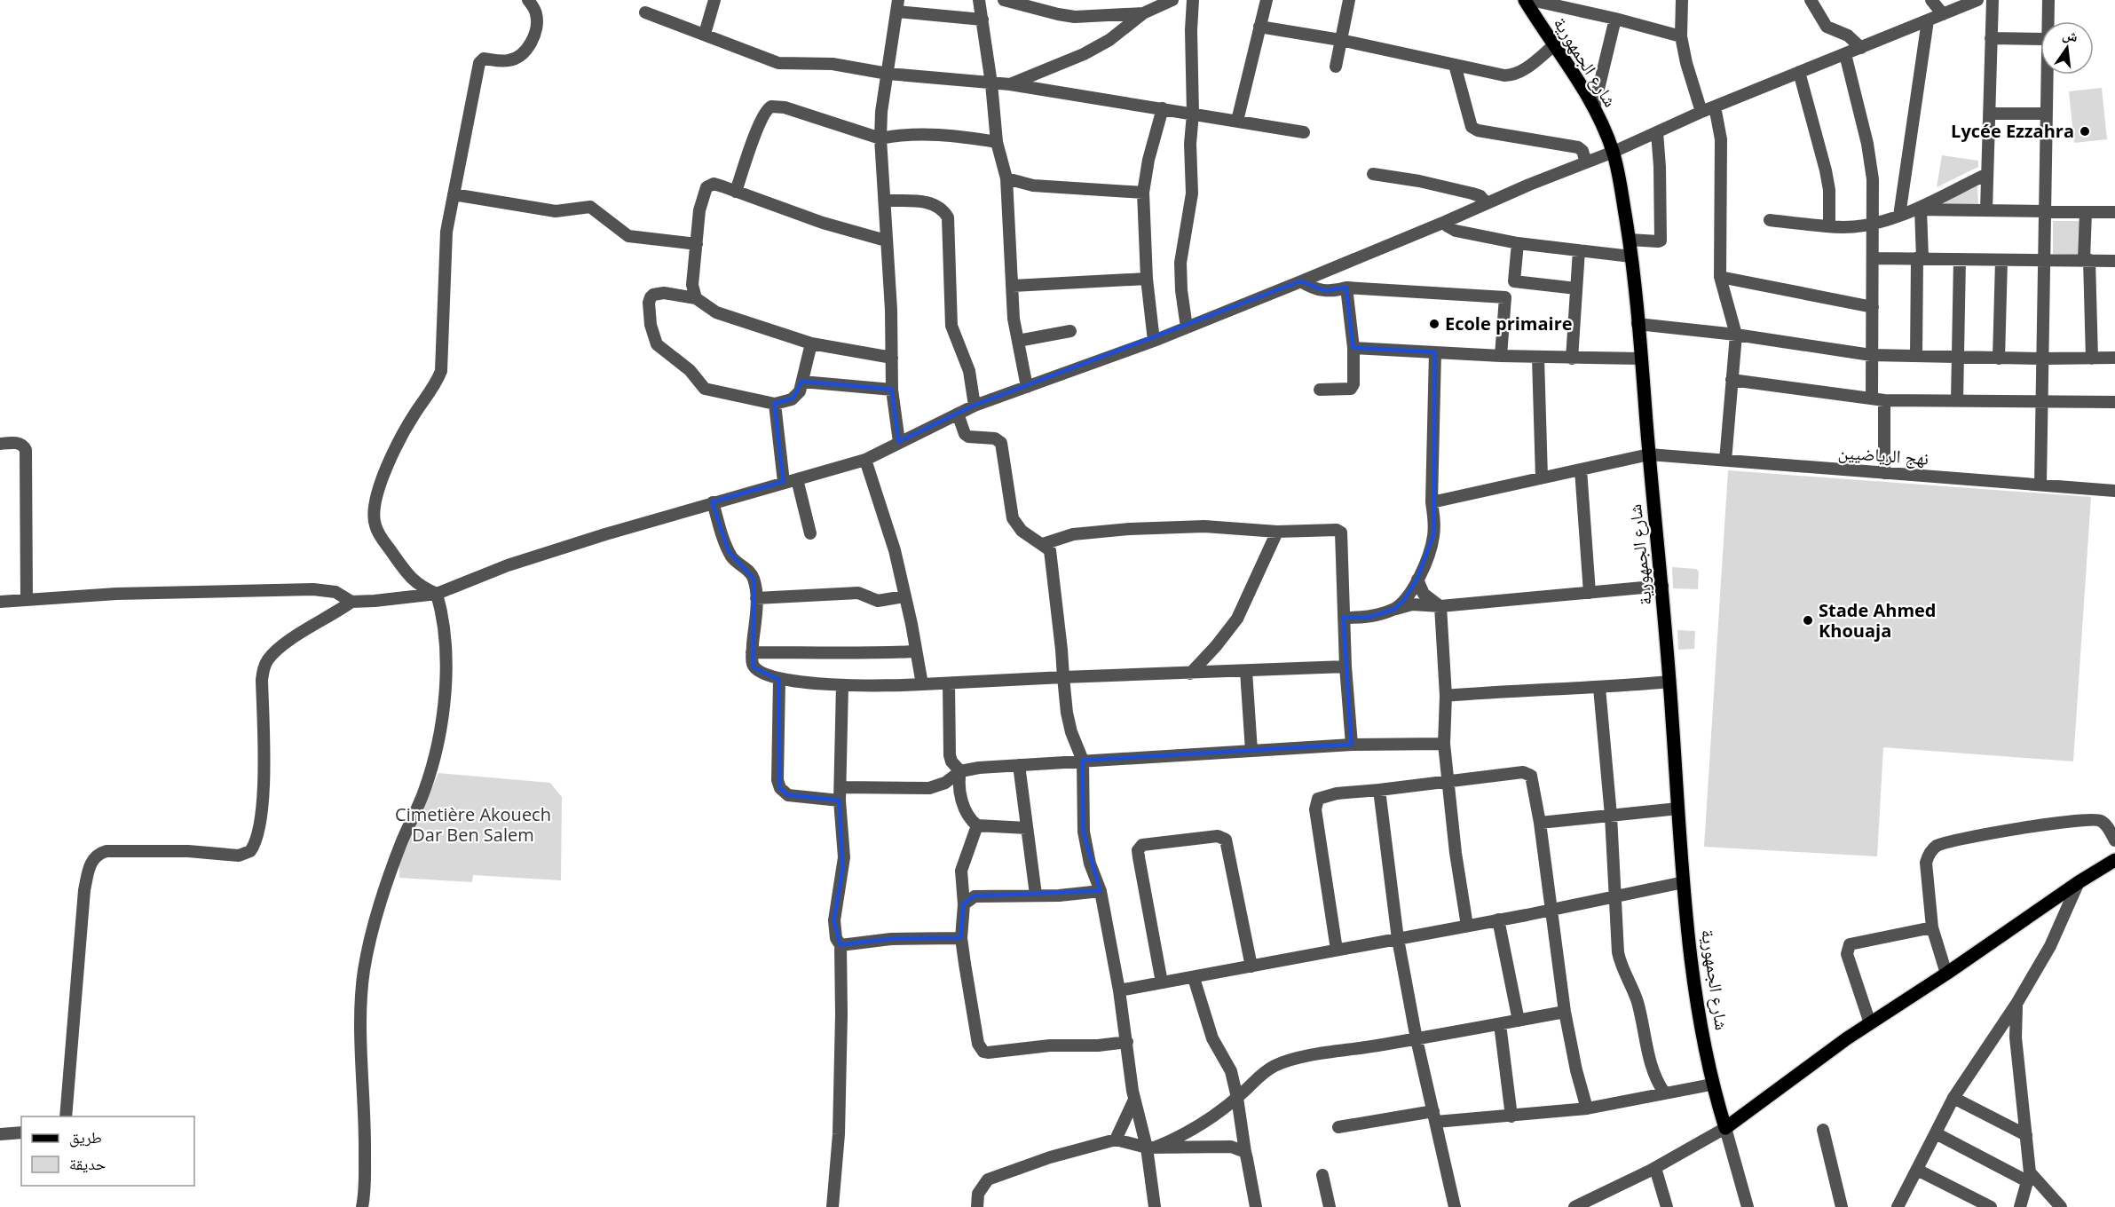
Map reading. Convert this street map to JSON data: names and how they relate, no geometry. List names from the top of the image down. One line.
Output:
{"streets":{"main road":["شارع الجمهورية"],"street":["نهج الرياضيين"]},"crossings":[["شارع الجمهورية","نهج الرياضيين"]],"parks":["Cimetière Akouech Dar Ben Salem"],"places":["Lycée Ezzahra","Ecole primaire","Stade Ahmed Khouaja"],"legend":["طريق","حديقة"],"north":"top"}
